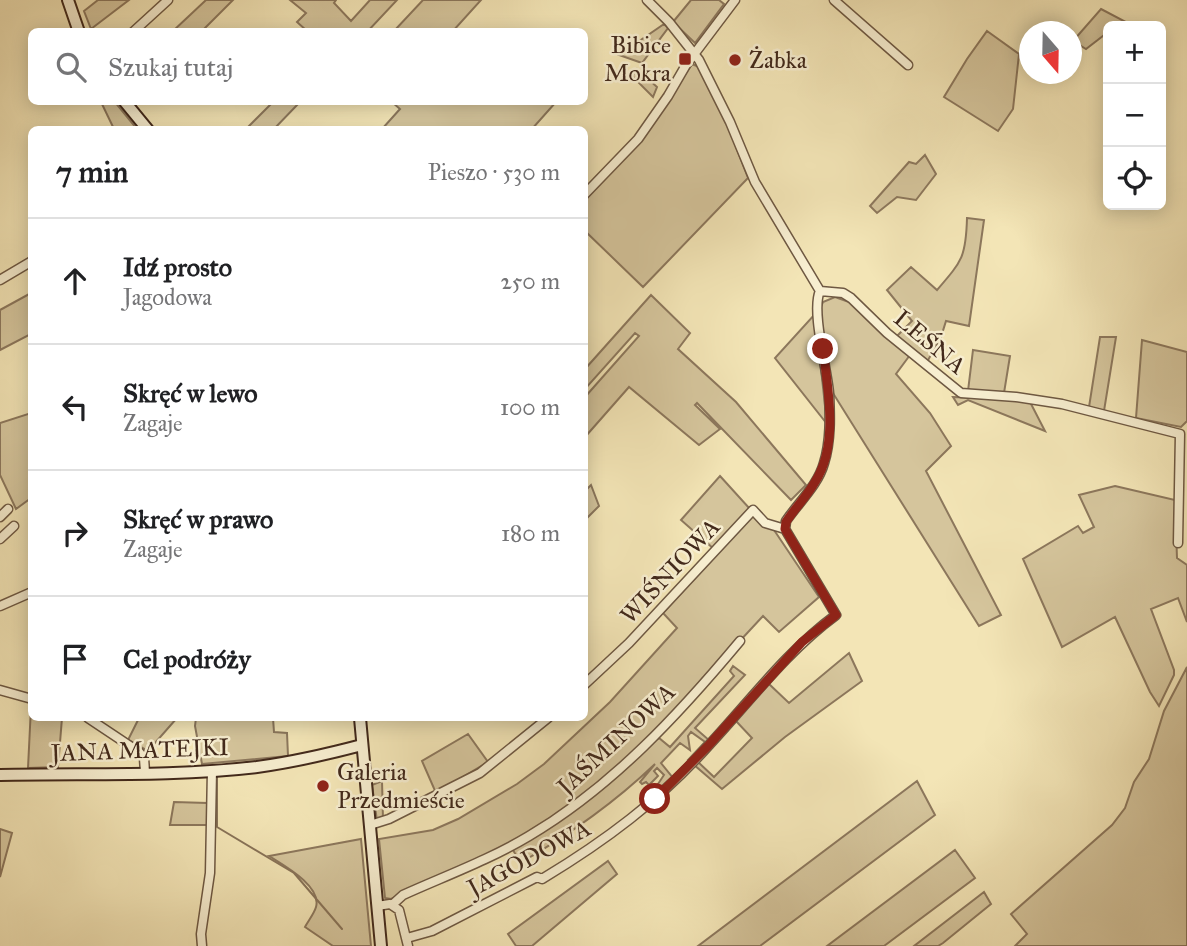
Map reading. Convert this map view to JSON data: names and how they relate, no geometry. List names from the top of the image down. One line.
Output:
{"streets":{"street":["LEŚNA","WIŚNIOWA","JAŚMINOWA","JANA MATEJKI","JAGODOWA"]},"crossings":[["WIŚNIOWA","JAGODOWA"]],"places":{"transit":["Bibice Mokra"],"other":["Żabka","Galeria Przedmieście"]},"north":"bottom","page":{"map_buttons":["+","−"],"search":"Szukaj tutaj","heading":["7 min","Pieszo · 530 m"],"list":[["Idź prosto","Jagodowa","250 m"],["Skręć w lewo","Zagaje","100 m"],["Skręć w prawo","Zagaje","180 m"],"Cel podróży"]}}
